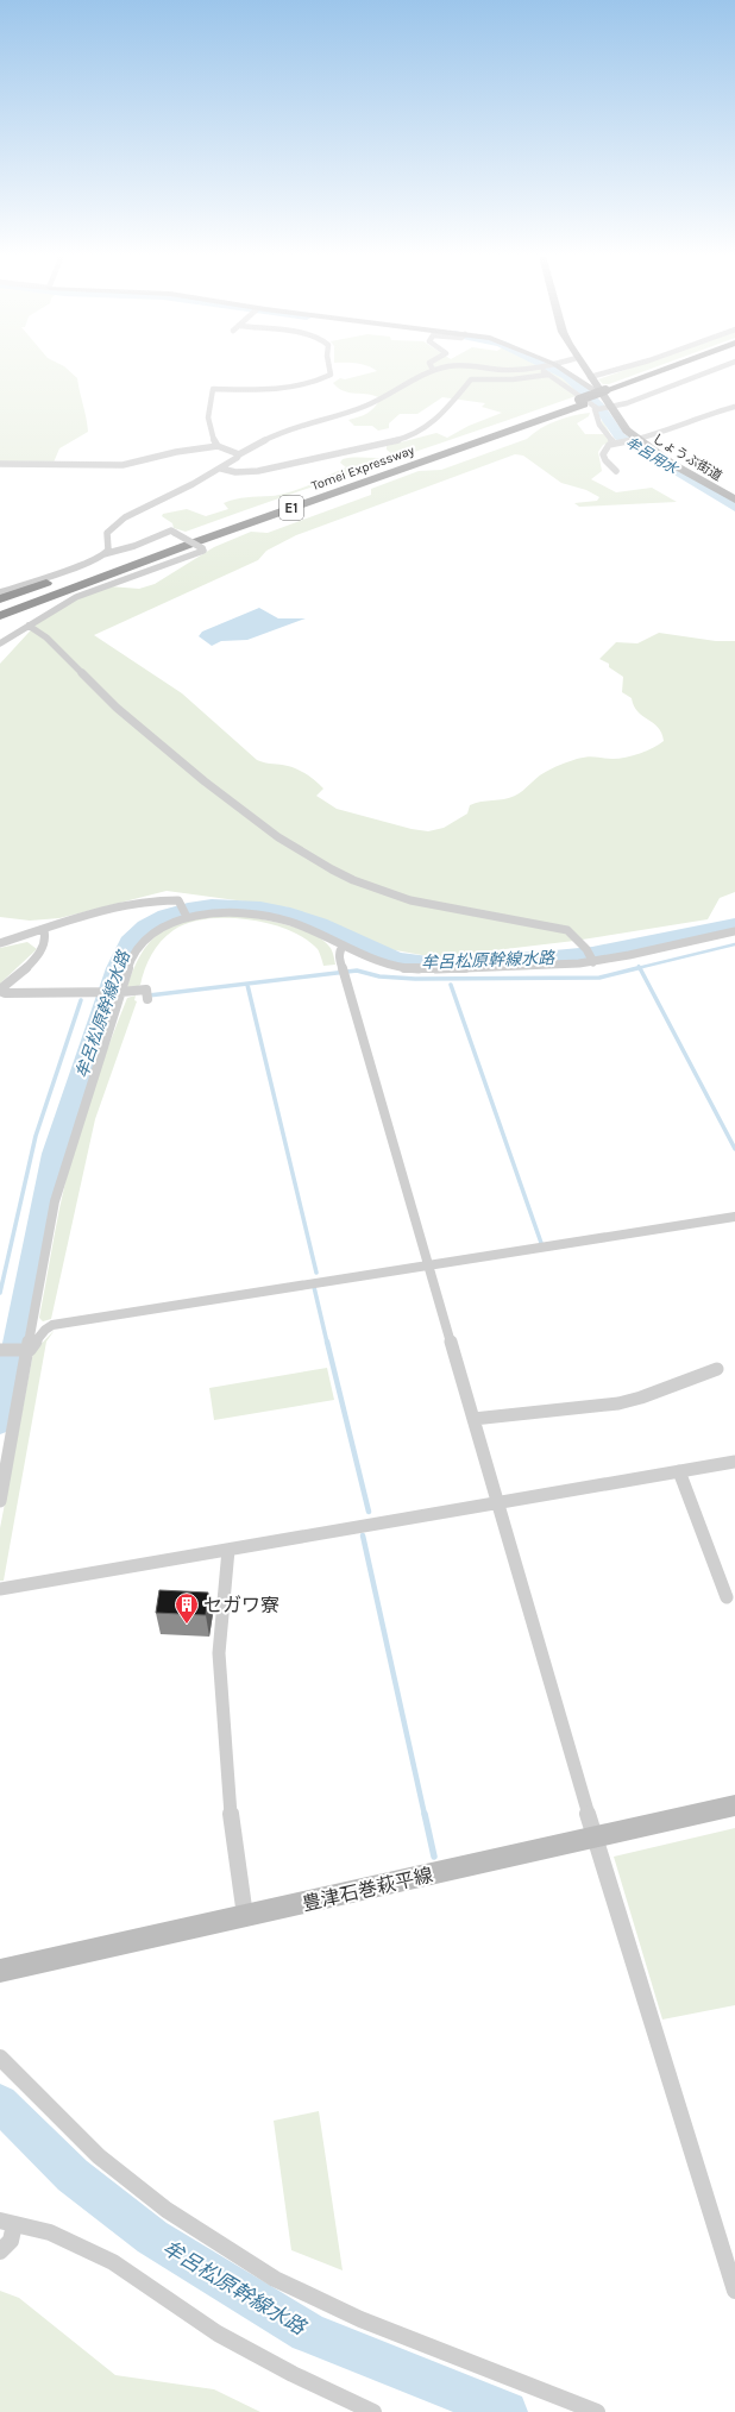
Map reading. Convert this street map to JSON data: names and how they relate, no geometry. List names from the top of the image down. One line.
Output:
{"streets":{"highway":["Tomei Expressway","E1"],"main road":["しょうぶ街道"],"street":["豊津石巻萩平線"]},"crossings":[["しょうぶ街道","Tomei Expressway"]],"water":["牟呂用水","牟呂松原幹線水路"],"places":{"building":["セガワ寮"]}}
